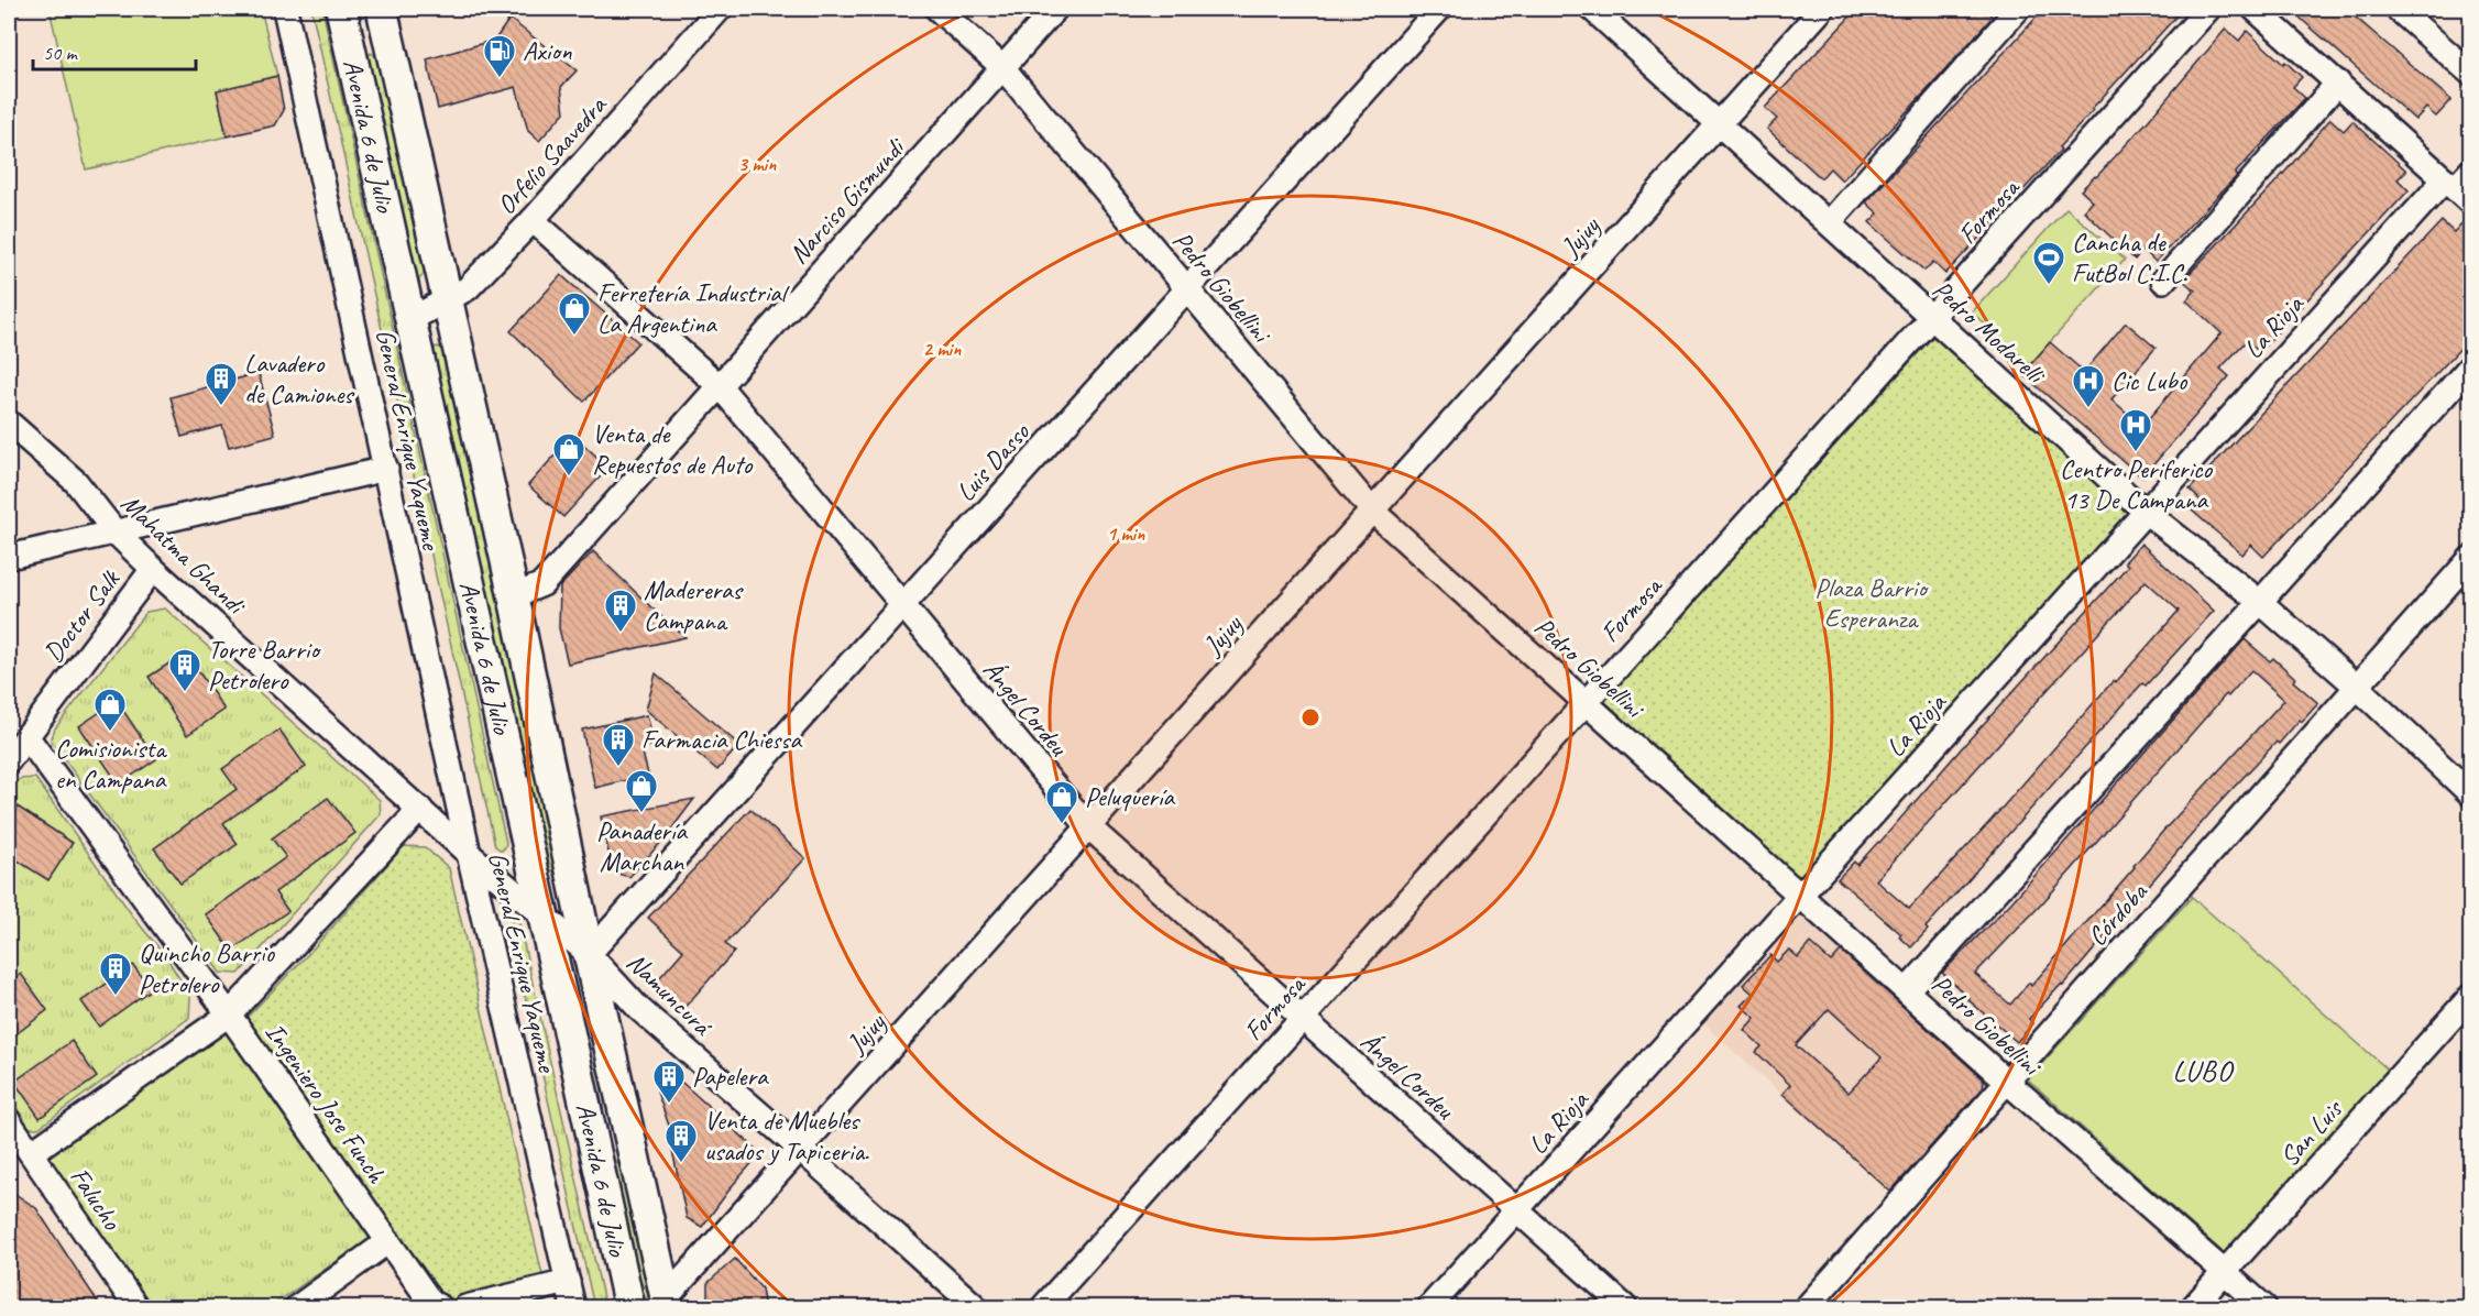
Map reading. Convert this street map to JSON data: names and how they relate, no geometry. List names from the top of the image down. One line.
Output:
{"streets":{"main road":["Avenida 6 de Julio"],"street":["Orfelio Saavedra","Narciso Gismundi","Formosa","Jujuy","Pedro Giobellini","La Rioja","Pedro Modarelli","General Enrique Yaqueme","Luis Dasso","Mahatma Ghandi","Doctor Salk","Ángel Cordeu","Córdoba","Namuncurá","Ingeniero Jose Funch","San Luis","Falucho"]},"crossings":[["Avenida 6 de Julio","Orfelio Saavedra"],["Avenida 6 de Julio","Narciso Gismundi"],["Avenida 6 de Julio","Jujuy"],["Avenida 6 de Julio","Luis Dasso"],["Avenida 6 de Julio","Namuncurá"],["Orfelio Saavedra","Ángel Cordeu"],["Narciso Gismundi","Pedro Giobellini"],["Narciso Gismundi","Ángel Cordeu"],["Formosa","Pedro Giobellini"],["Formosa","Pedro Modarelli"],["Formosa","Ángel Cordeu"],["Jujuy","Pedro Giobellini"],["Jujuy","Pedro Modarelli"],["Jujuy","Ángel Cordeu"],["Jujuy","Namuncurá"],["Pedro Giobellini","La Rioja"],["Pedro Giobellini","Luis Dasso"],["Pedro Giobellini","Córdoba"],["Pedro Giobellini","San Luis"],["La Rioja","Pedro Modarelli"],["La Rioja","Ángel Cordeu"],["Pedro Modarelli","Córdoba"],["General Enrique Yaqueme","Mahatma Ghandi"],["General Enrique Yaqueme","Namuncurá"],["Luis Dasso","Ángel Cordeu"],["Luis Dasso","Namuncurá"],["Mahatma Ghandi","Doctor Salk"],["Mahatma Ghandi","Namuncurá"],["Doctor Salk","Ingeniero Jose Funch"]],"districts":["LUBO"],"parks":["Plaza Barrio Esperanza"],"places":{"fuel station":["Axion"],"sports":["Cancha de FutBol C.I.C."],"shop":["Ferretería Industrial La Argentina","Venta de Repuestos de Auto","Comisionista en Campana","Panadería Marchan","Peluquería"],"building":["Lavadero de Camiones","Madereras Campana","Torre Barrio Petrolero","Farmacia Chiessa","Quincho Barrio Petrolero","Papelera","Venta de Muebles usados y Tapiceria."],"hospital":["Cic Lubo","Centro Periferico 13 De Campana"]},"scale_bar":"50 m","rings":["3 min","2 min","1 min"]}
